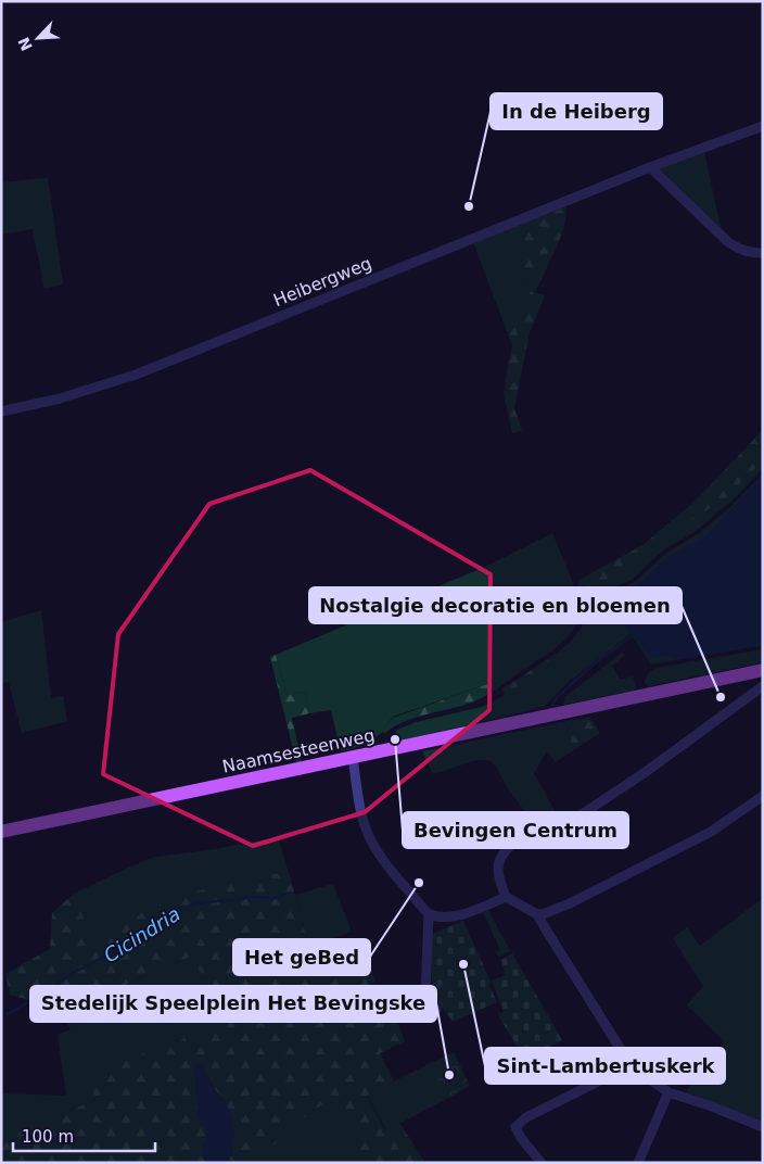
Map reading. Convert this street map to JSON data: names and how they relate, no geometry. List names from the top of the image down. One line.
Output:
{"streets":{"main road":["Naamsesteenweg"],"street":["Heibergweg"]},"water":["Cicindria"],"places":["In de Heiberg","Nostalgie decoratie en bloemen","Bevingen Centrum","Het geBed","Sint-Lambertuskerk","Stedelijk Speelplein Het Bevingske"],"scale_bar":"100 m","north":"bottom left"}
